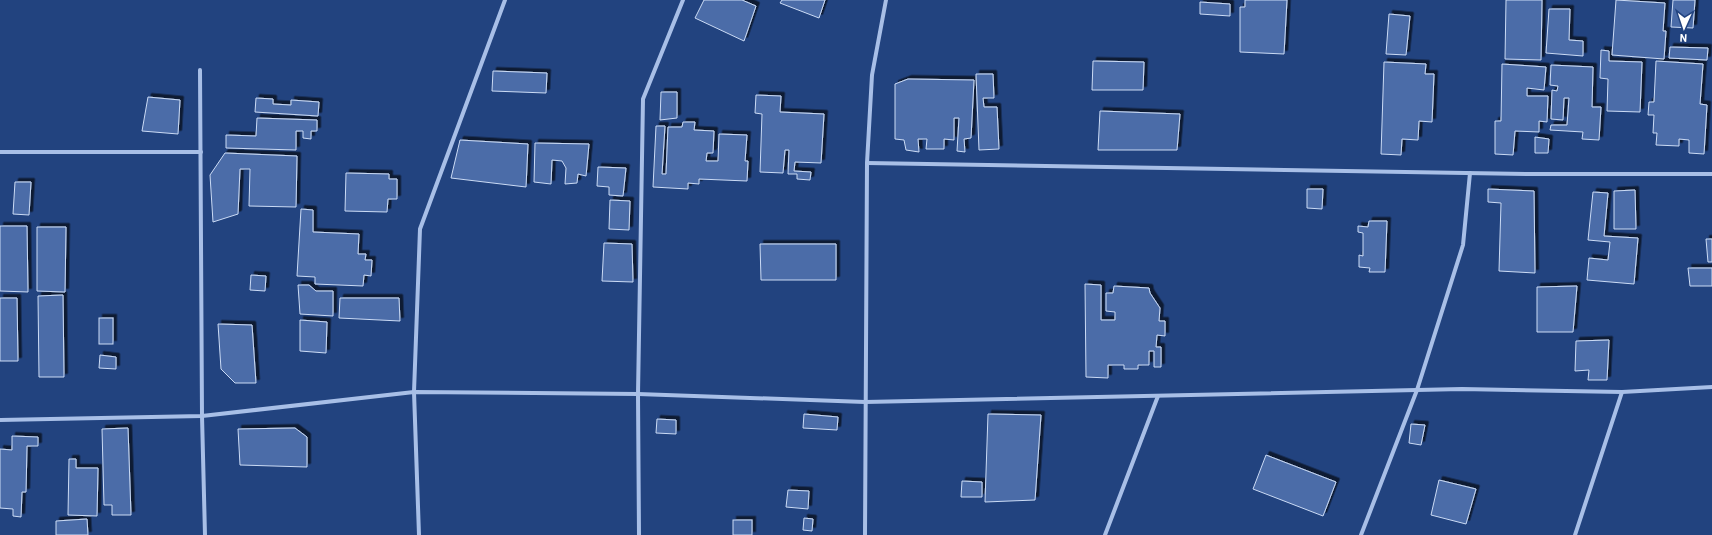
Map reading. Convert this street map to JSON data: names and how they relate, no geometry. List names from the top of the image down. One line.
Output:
{"north":"bottom"}
